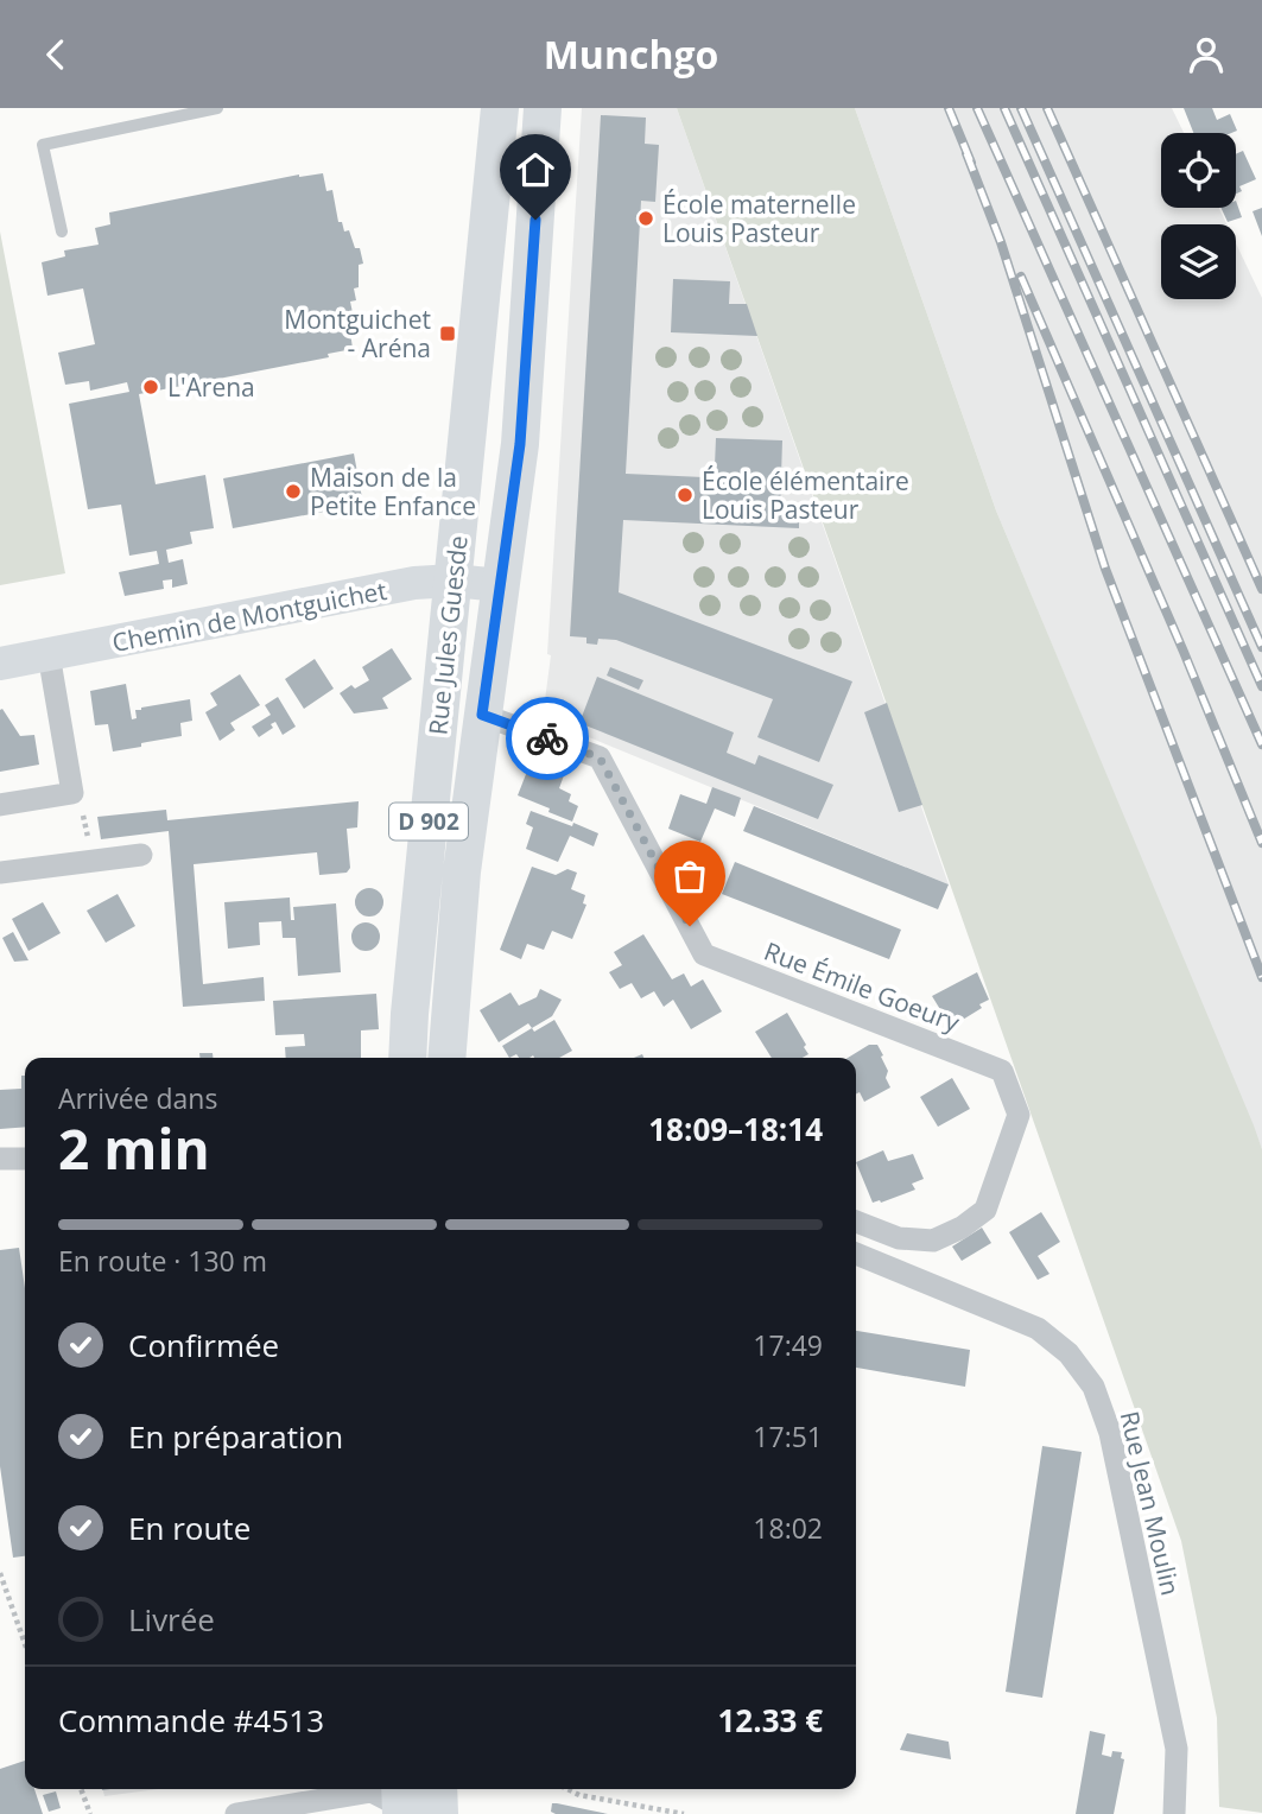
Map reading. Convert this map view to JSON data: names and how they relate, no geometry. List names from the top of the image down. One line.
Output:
{"streets":{"main road":["Rue Jules Guesde","D 902"],"street":["Chemin de Montguichet","Rue Émile Goeury","Rue Jean Moulin"]},"crossings":[["Chemin de Montguichet","Rue Jules Guesde"],["Rue Jules Guesde","Rue Émile Goeury"]],"places":{"other":["École maternelle Louis Pasteur","L'Arena","Maison de la Petite Enfance","École élémentaire Louis Pasteur"],"transit":["Montguichet - Aréna"]},"page":{"header":"Munchgo","heading":["2 min","Arrivée dans","18:09–18:14"],"panel":["Commande #4513","12.33 €"],"bar":"En route · 130 m","list":[["Confirmée","17:49"],["En préparation","17:51"],["En route","18:02"],"Livrée"]}}
